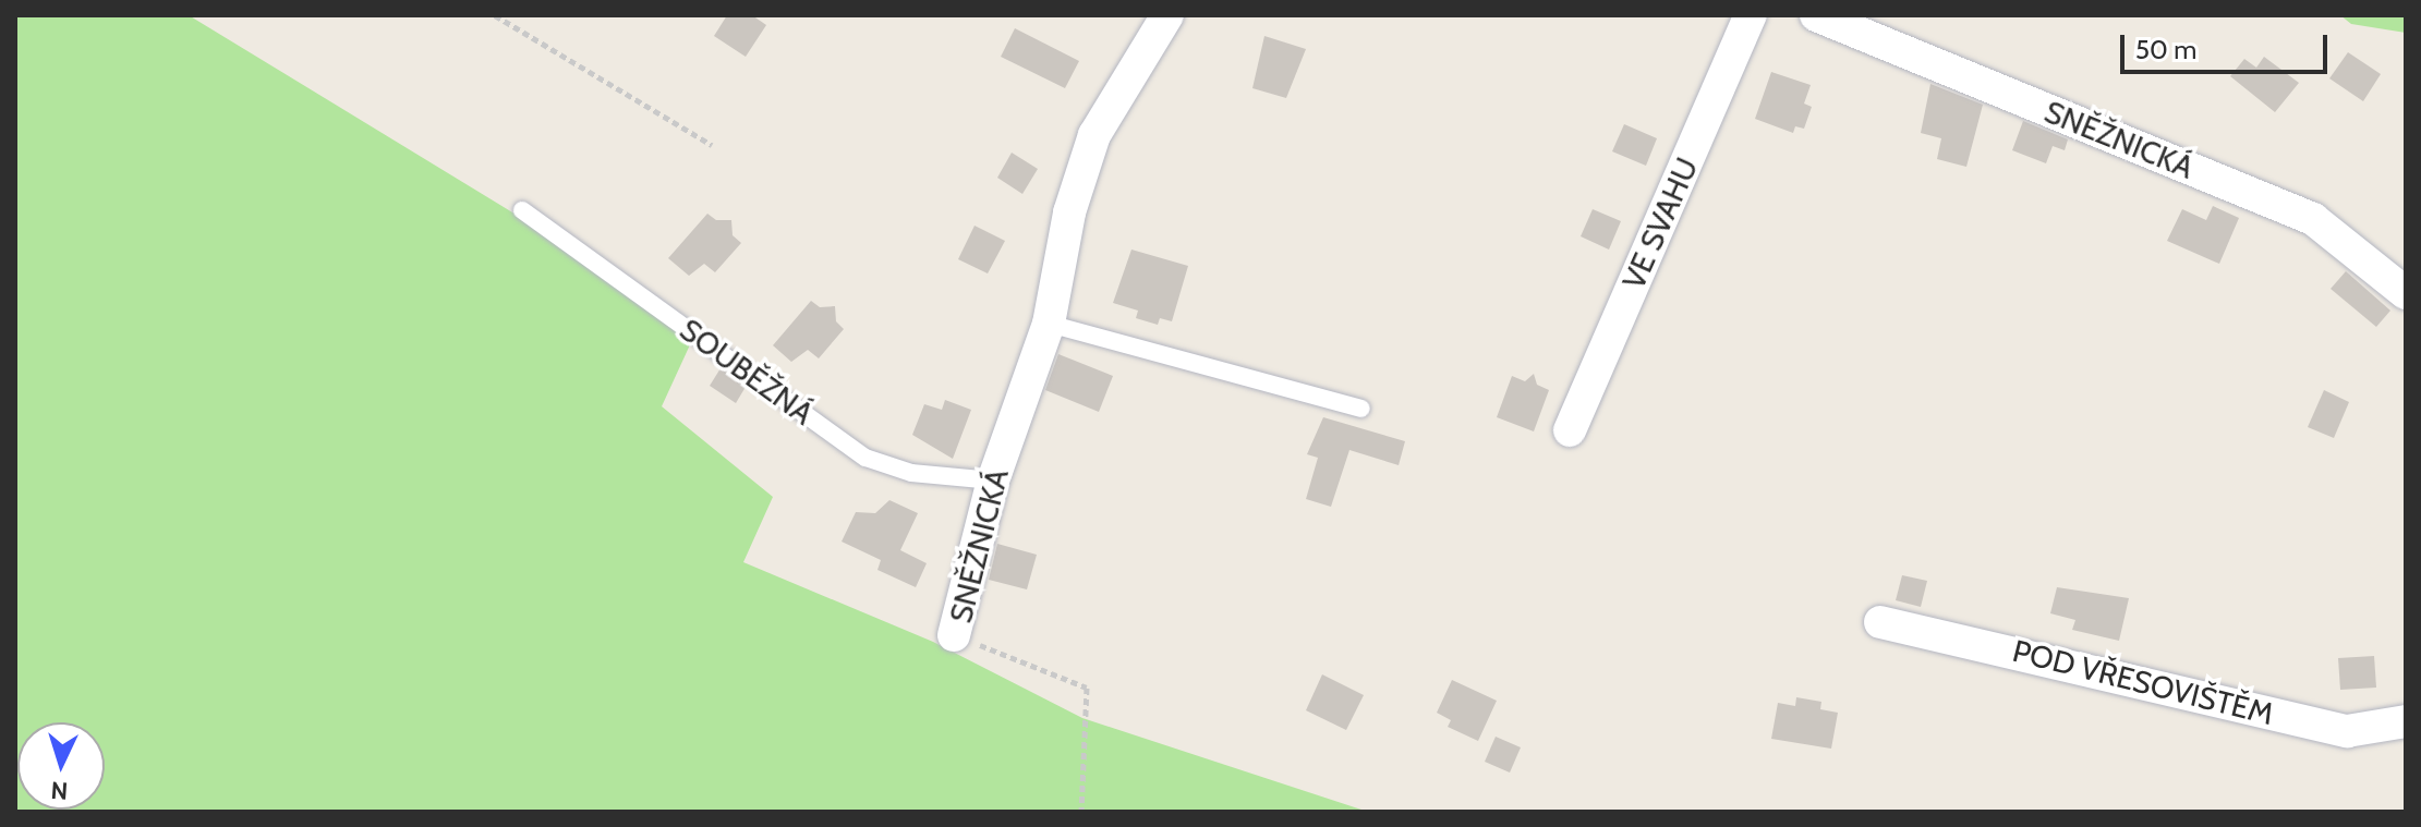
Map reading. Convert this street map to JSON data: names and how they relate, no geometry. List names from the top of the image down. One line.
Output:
{"streets":{"street":["SNĚŽNICKÁ","VE SVAHU","POD VŘESOVIŠTĚM"],"lane":["SOUBĚŽNÁ"]},"crossings":[["SNĚŽNICKÁ","SOUBĚŽNÁ"]],"scale_bar":"50 m","north":"bottom"}
